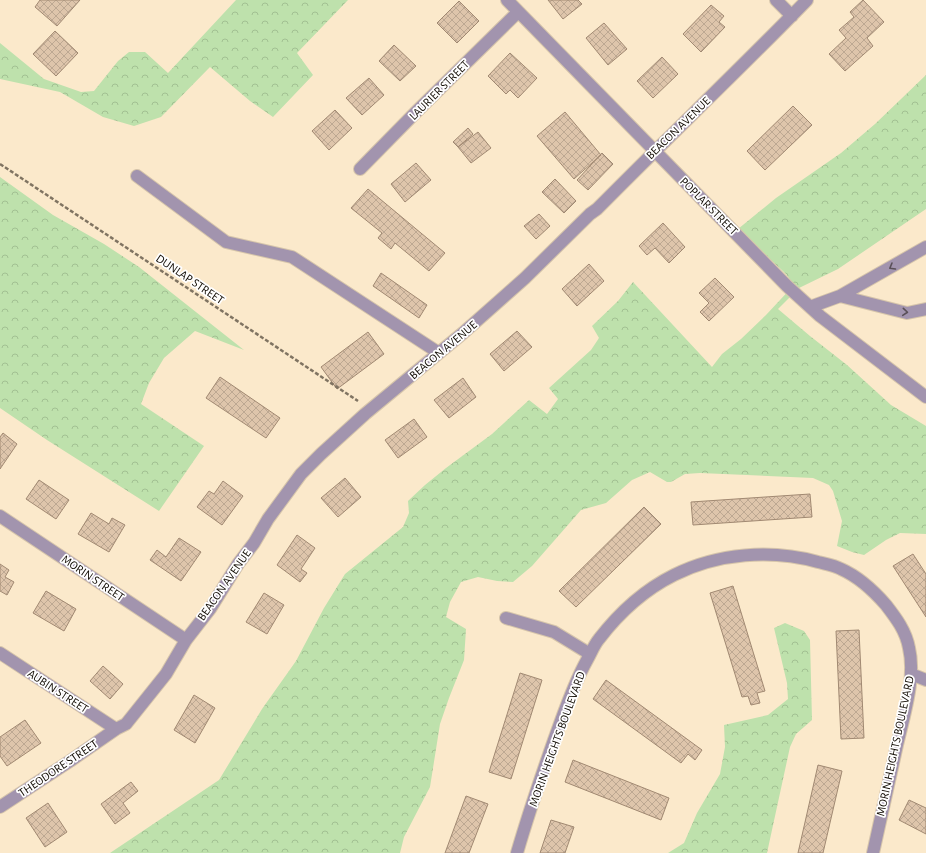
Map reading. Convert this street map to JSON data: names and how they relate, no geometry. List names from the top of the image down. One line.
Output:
{"streets":{"street":["LAURIER STREET","BEACON AVENUE","POPLAR STREET","MORIN STREET","AUBIN STREET","MORIN HEIGHTS BOULEVARD","THEODORE STREET"],"path":["DUNLAP STREET"]},"crossings":[["LAURIER STREET","POPLAR STREET"],["BEACON AVENUE","POPLAR STREET"],["BEACON AVENUE","DUNLAP STREET"],["BEACON AVENUE","MORIN STREET"],["BEACON AVENUE","AUBIN STREET"],["BEACON AVENUE","THEODORE STREET"],["AUBIN STREET","THEODORE STREET"]]}
